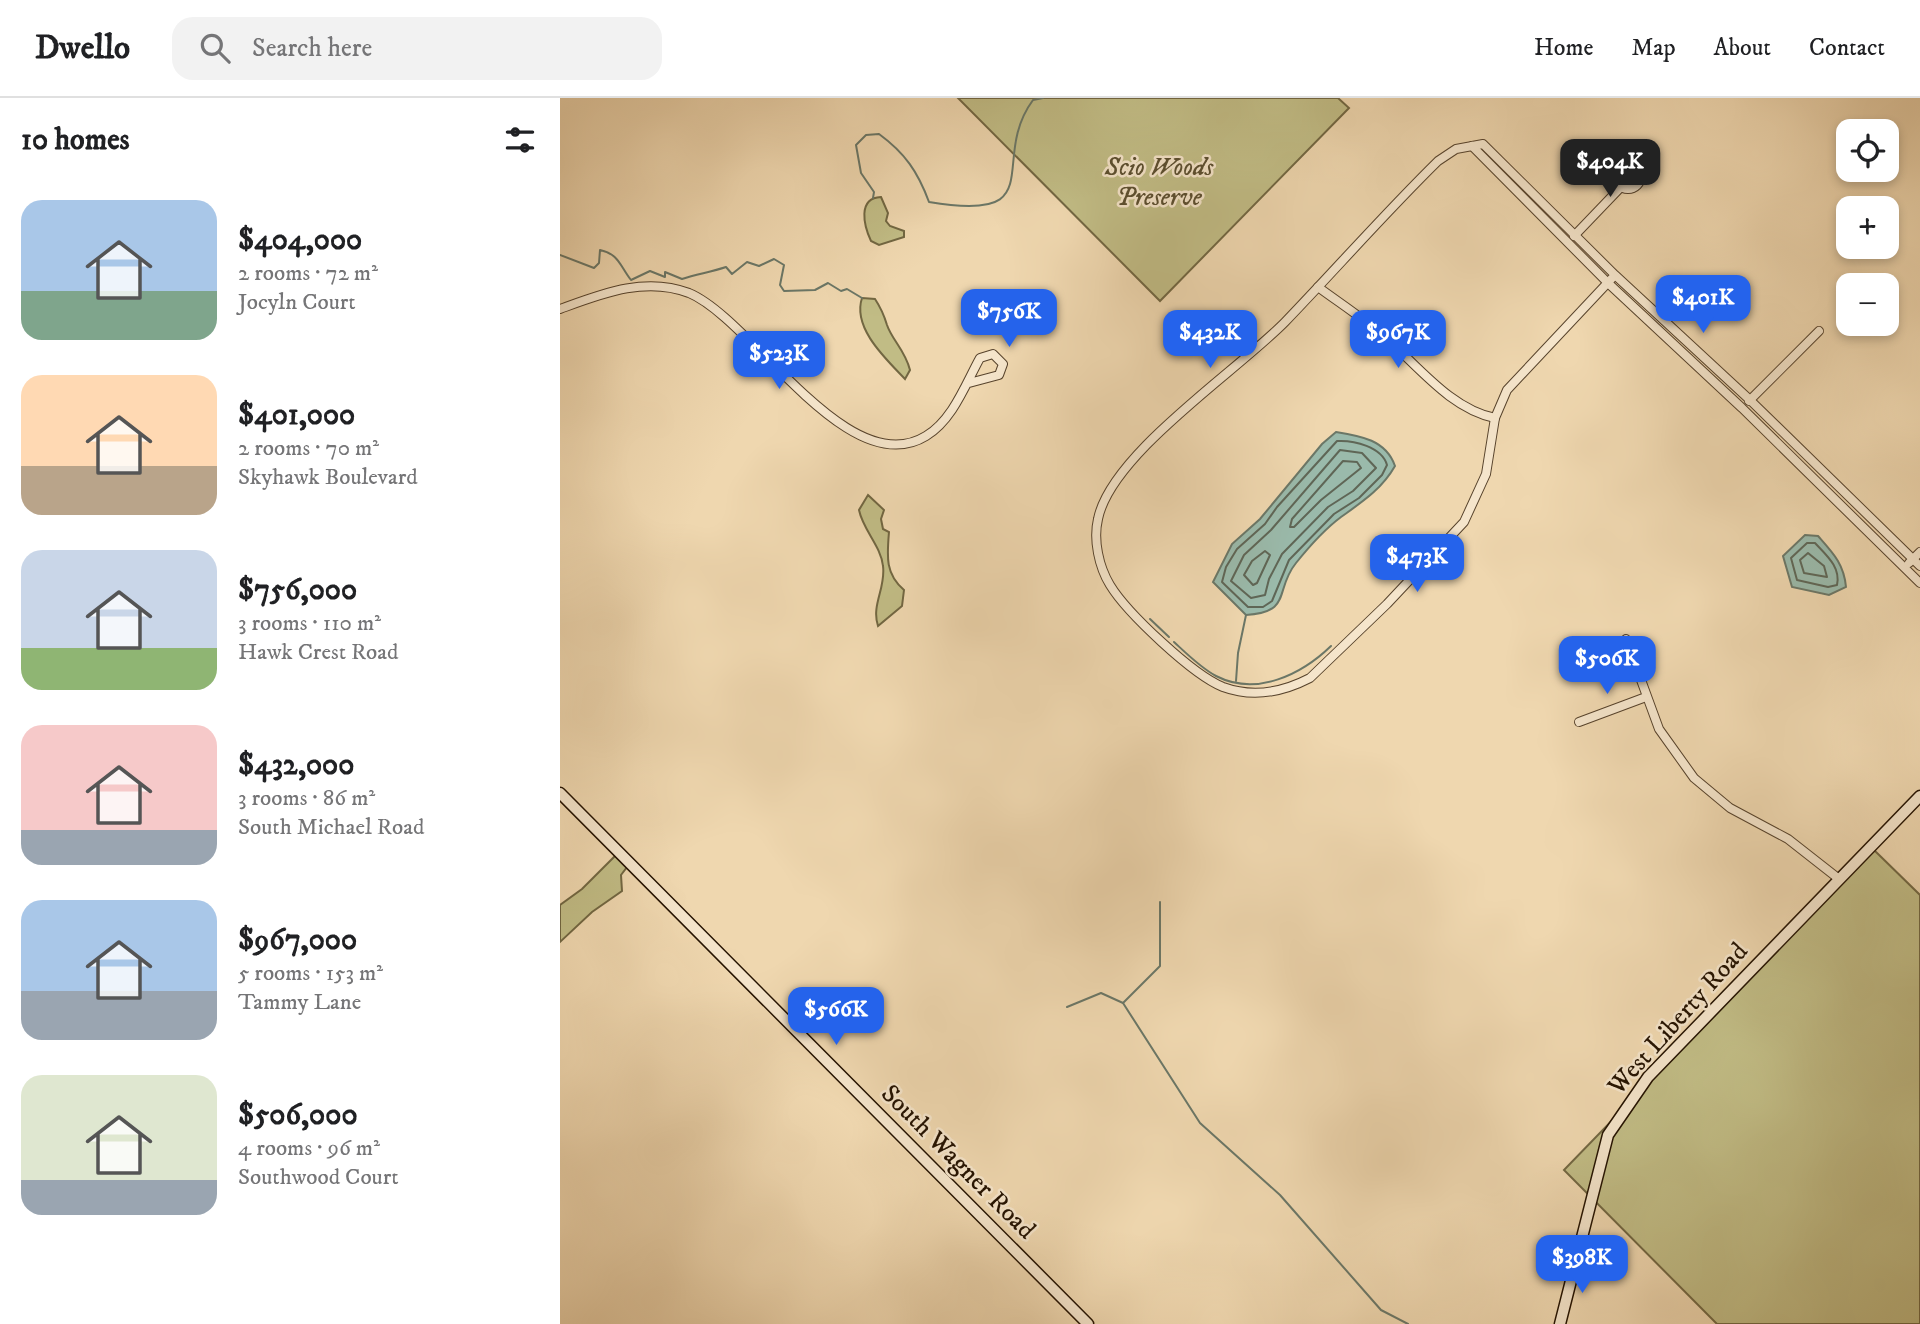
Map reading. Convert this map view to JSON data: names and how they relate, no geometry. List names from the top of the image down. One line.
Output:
{"streets":{"main road":["West Liberty Road","South Wagner Road"]},"parks":["Scio Woods Preserve"],"page":{"header":"Dwello","search":"Search here","nav":["Home","Map","About","Contact"],"heading":"10 homes","map_buttons":["+","−"],"price":["$404K","$401K","$756K","$432K","$967K","$523K","$473K","$506K","$566K","$398K"],"list":[{"name":"$404,000","note":"2 rooms · 72 m² · Jocyln Court"},{"name":"$401,000","note":"2 rooms · 70 m² · Skyhawk Boulevard"},{"name":"$756,000","note":"3 rooms · 110 m² · Hawk Crest Road"},{"name":"$432,000","note":"3 rooms · 86 m² · South Michael Road"},{"name":"$967,000","note":"5 rooms · 153 m² · Tammy Lane"},{"name":"$506,000","note":"4 rooms · 96 m² · Southwood Court"}]}}
